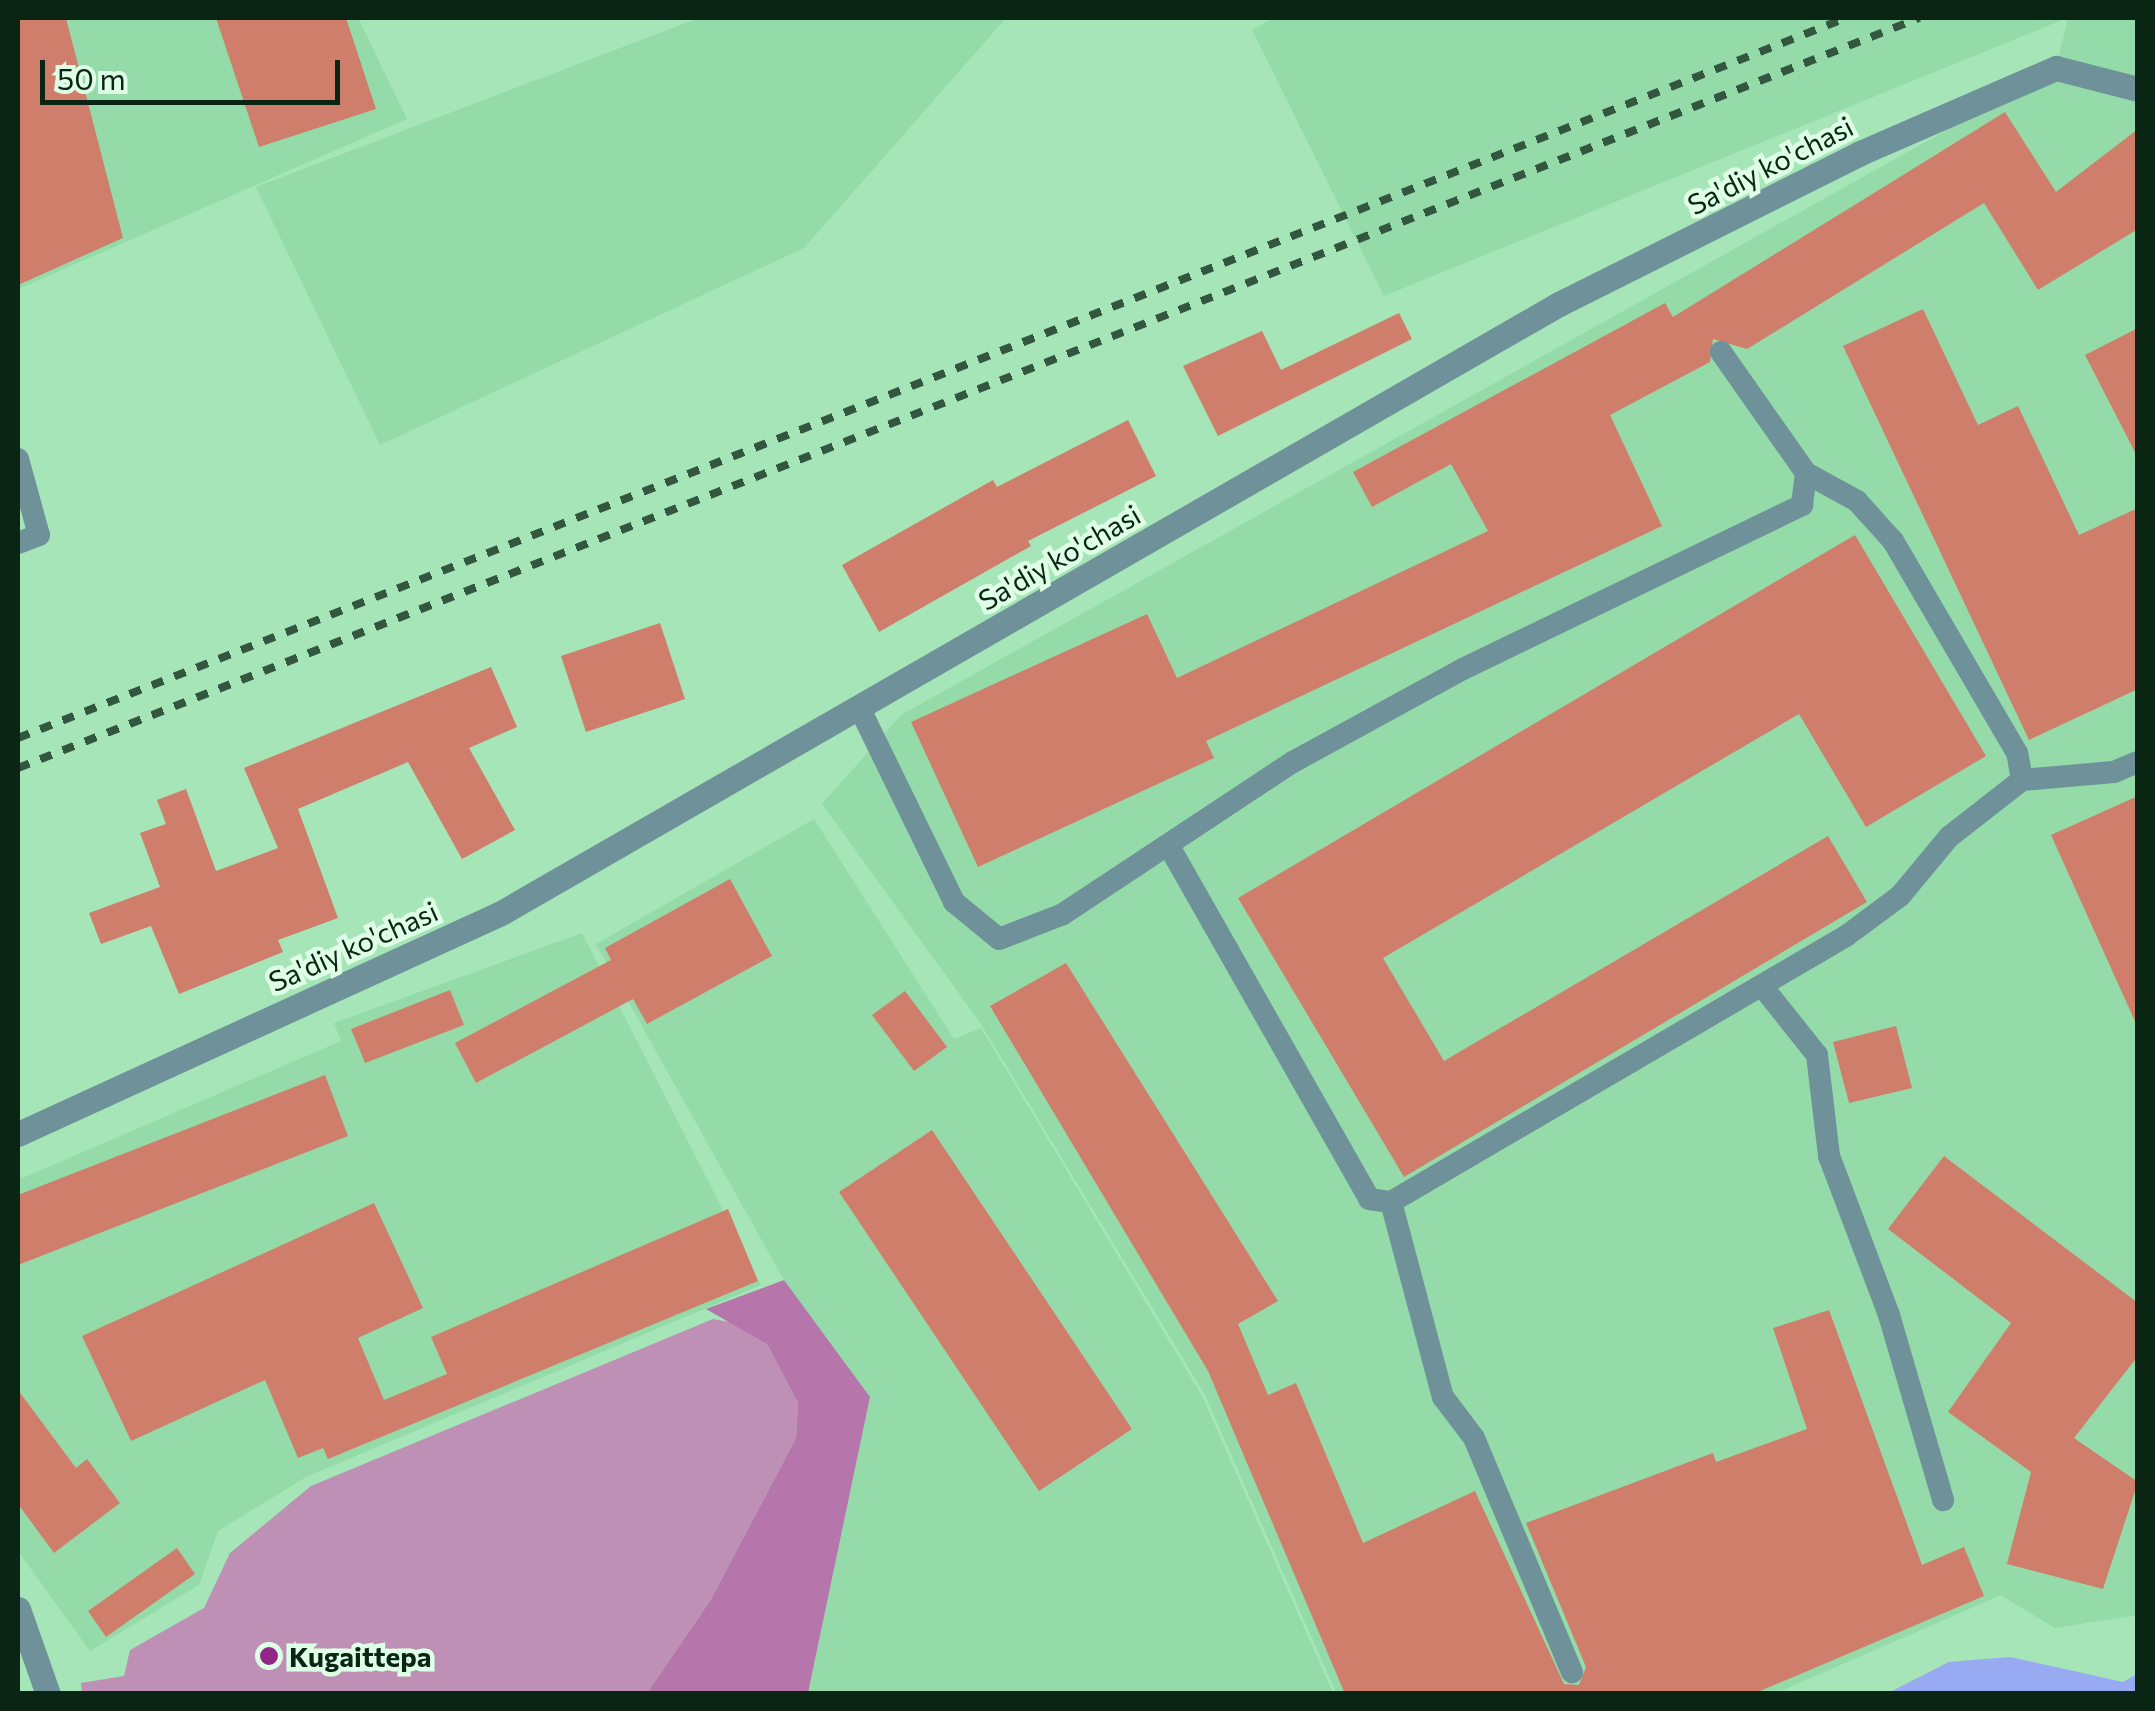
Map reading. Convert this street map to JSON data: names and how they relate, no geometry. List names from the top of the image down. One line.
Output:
{"streets":{"street":["Sa'diy ko'chasi"]},"places":["Kugaittepa"],"scale_bar":"50 m"}
